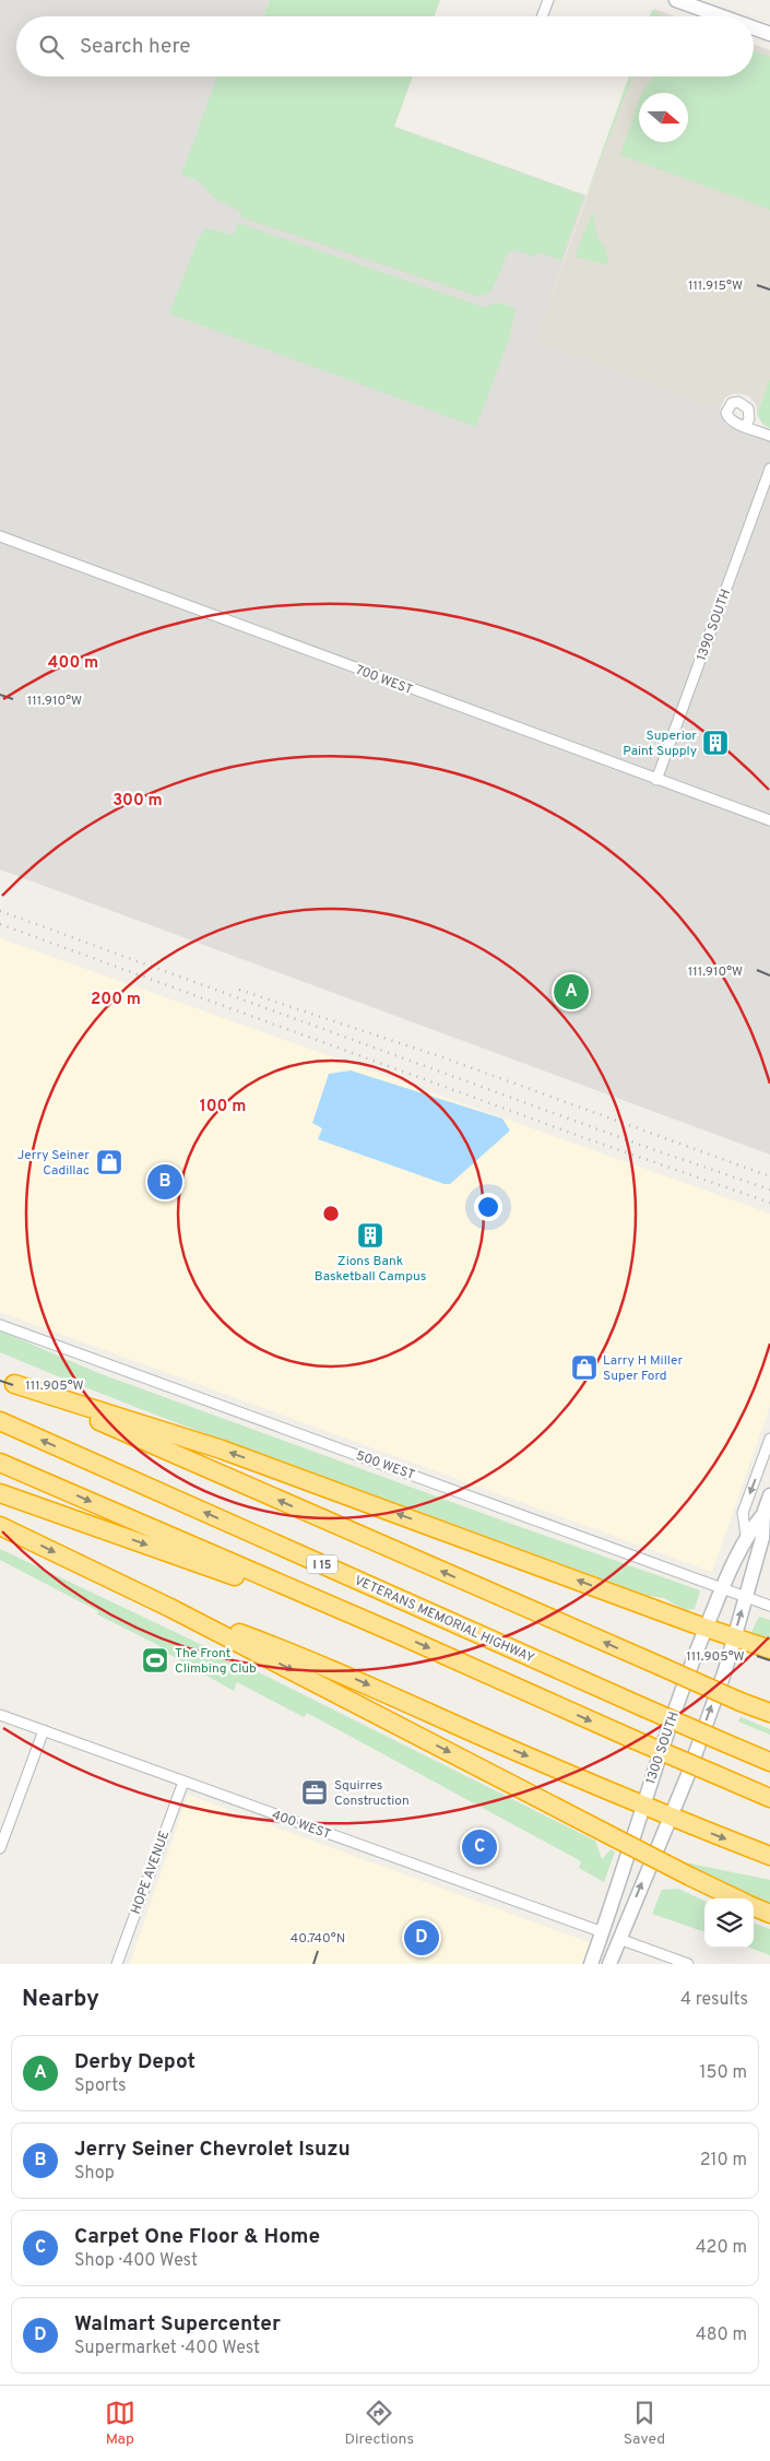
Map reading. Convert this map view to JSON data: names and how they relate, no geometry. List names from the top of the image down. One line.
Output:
{"streets":{"highway":["I 15","VETERANS MEMORIAL HIGHWAY"],"main road":["1300 SOUTH"],"street":["1390 SOUTH","700 WEST","500 WEST","400 WEST","HOPE AVENUE"]},"crossings":[["1390 SOUTH","700 WEST"],["500 WEST","1300 SOUTH"],["1300 SOUTH","400 WEST"],["400 WEST","HOPE AVENUE"]],"places":{"building":["Superior Paint Supply","Zions Bank Basketball Campus"],"shop":["Jerry Seiner Cadillac","Larry H Miller Super Ford"],"sports":["The Front Climbing Club"],"office":["Squirres Construction"]},"north":"right","page":{"search":"Search here","pins":["A","B","C","D"],"heading":["Nearby","4 results"],"list":[{"mark":"A","name":"Derby Depot","note":"Sports","value":"150 m"},{"mark":"B","name":"Jerry Seiner Chevrolet Isuzu","note":"Shop","value":"210 m"},{"mark":"C","name":"Carpet One Floor & Home","note":"Shop · 400 West","value":"420 m"},{"mark":"D","name":"Walmart Supercenter","note":"Supermarket · 400 West","value":"480 m"}],"nav":["Map","Directions","Saved"]},"coordinates":["111.915°W","111.910°W","111.905°W","40.740°N"],"rings":["400 m","300 m","200 m","100 m"]}
